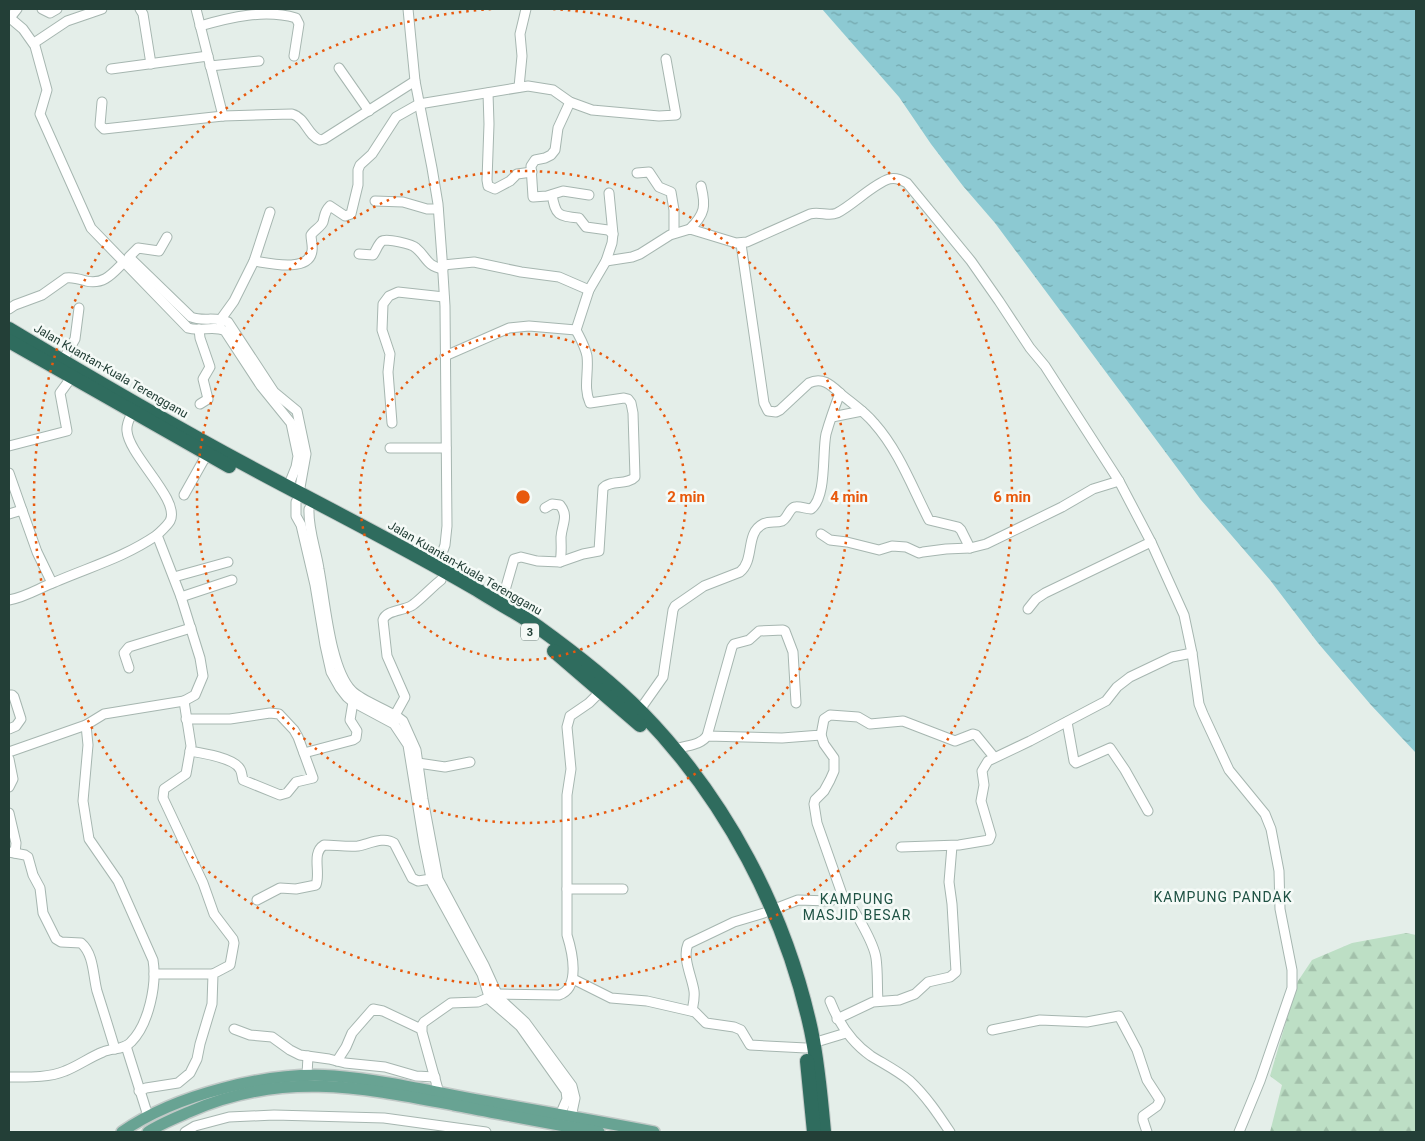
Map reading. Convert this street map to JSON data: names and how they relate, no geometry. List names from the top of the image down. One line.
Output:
{"streets":{"highway":["Jalan Kuantan-Kuala Terengganu","3"]},"districts":["KAMPUNG PANDAK","KAMPUNG MASJID BESAR"],"rings":["2 min","4 min","6 min"]}
